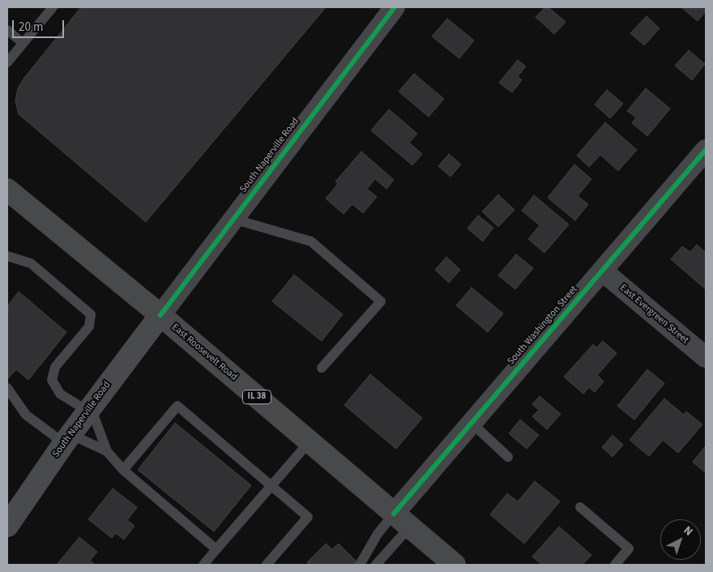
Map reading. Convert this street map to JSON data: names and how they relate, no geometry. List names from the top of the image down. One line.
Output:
{"streets":{"main road":["South Naperville Road","East Roosevelt Road","IL 38"],"street":["East Evergreen Street","South Washington Street"]},"crossings":[["South Naperville Road","East Roosevelt Road"],["East Evergreen Street","South Washington Street"],["South Washington Street","East Roosevelt Road"]],"scale_bar":"20 m","north":"top right"}
